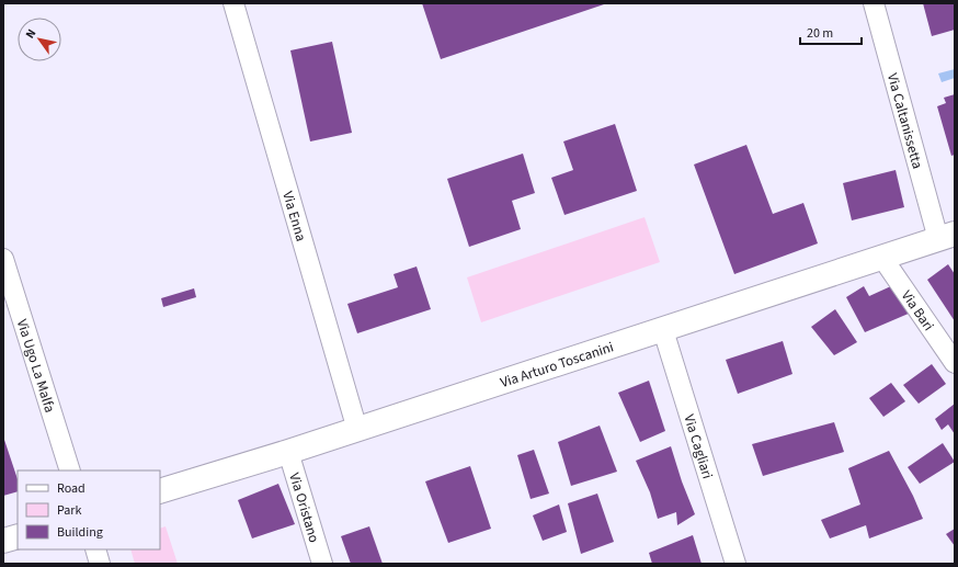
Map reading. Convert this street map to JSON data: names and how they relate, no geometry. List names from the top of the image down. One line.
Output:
{"streets":{"street":["Via Caltanissetta","Via Enna","Via Bari","Via Arturo Toscanini","Via Ugo La Malfa","Via Cagliari","Via Oristano"]},"crossings":[["Via Caltanissetta","Via Arturo Toscanini"],["Via Enna","Via Arturo Toscanini"],["Via Bari","Via Arturo Toscanini"],["Via Arturo Toscanini","Via Cagliari"],["Via Arturo Toscanini","Via Oristano"]],"legend":["Road","Park","Building"],"scale_bar":"20 m","north":"top left"}
